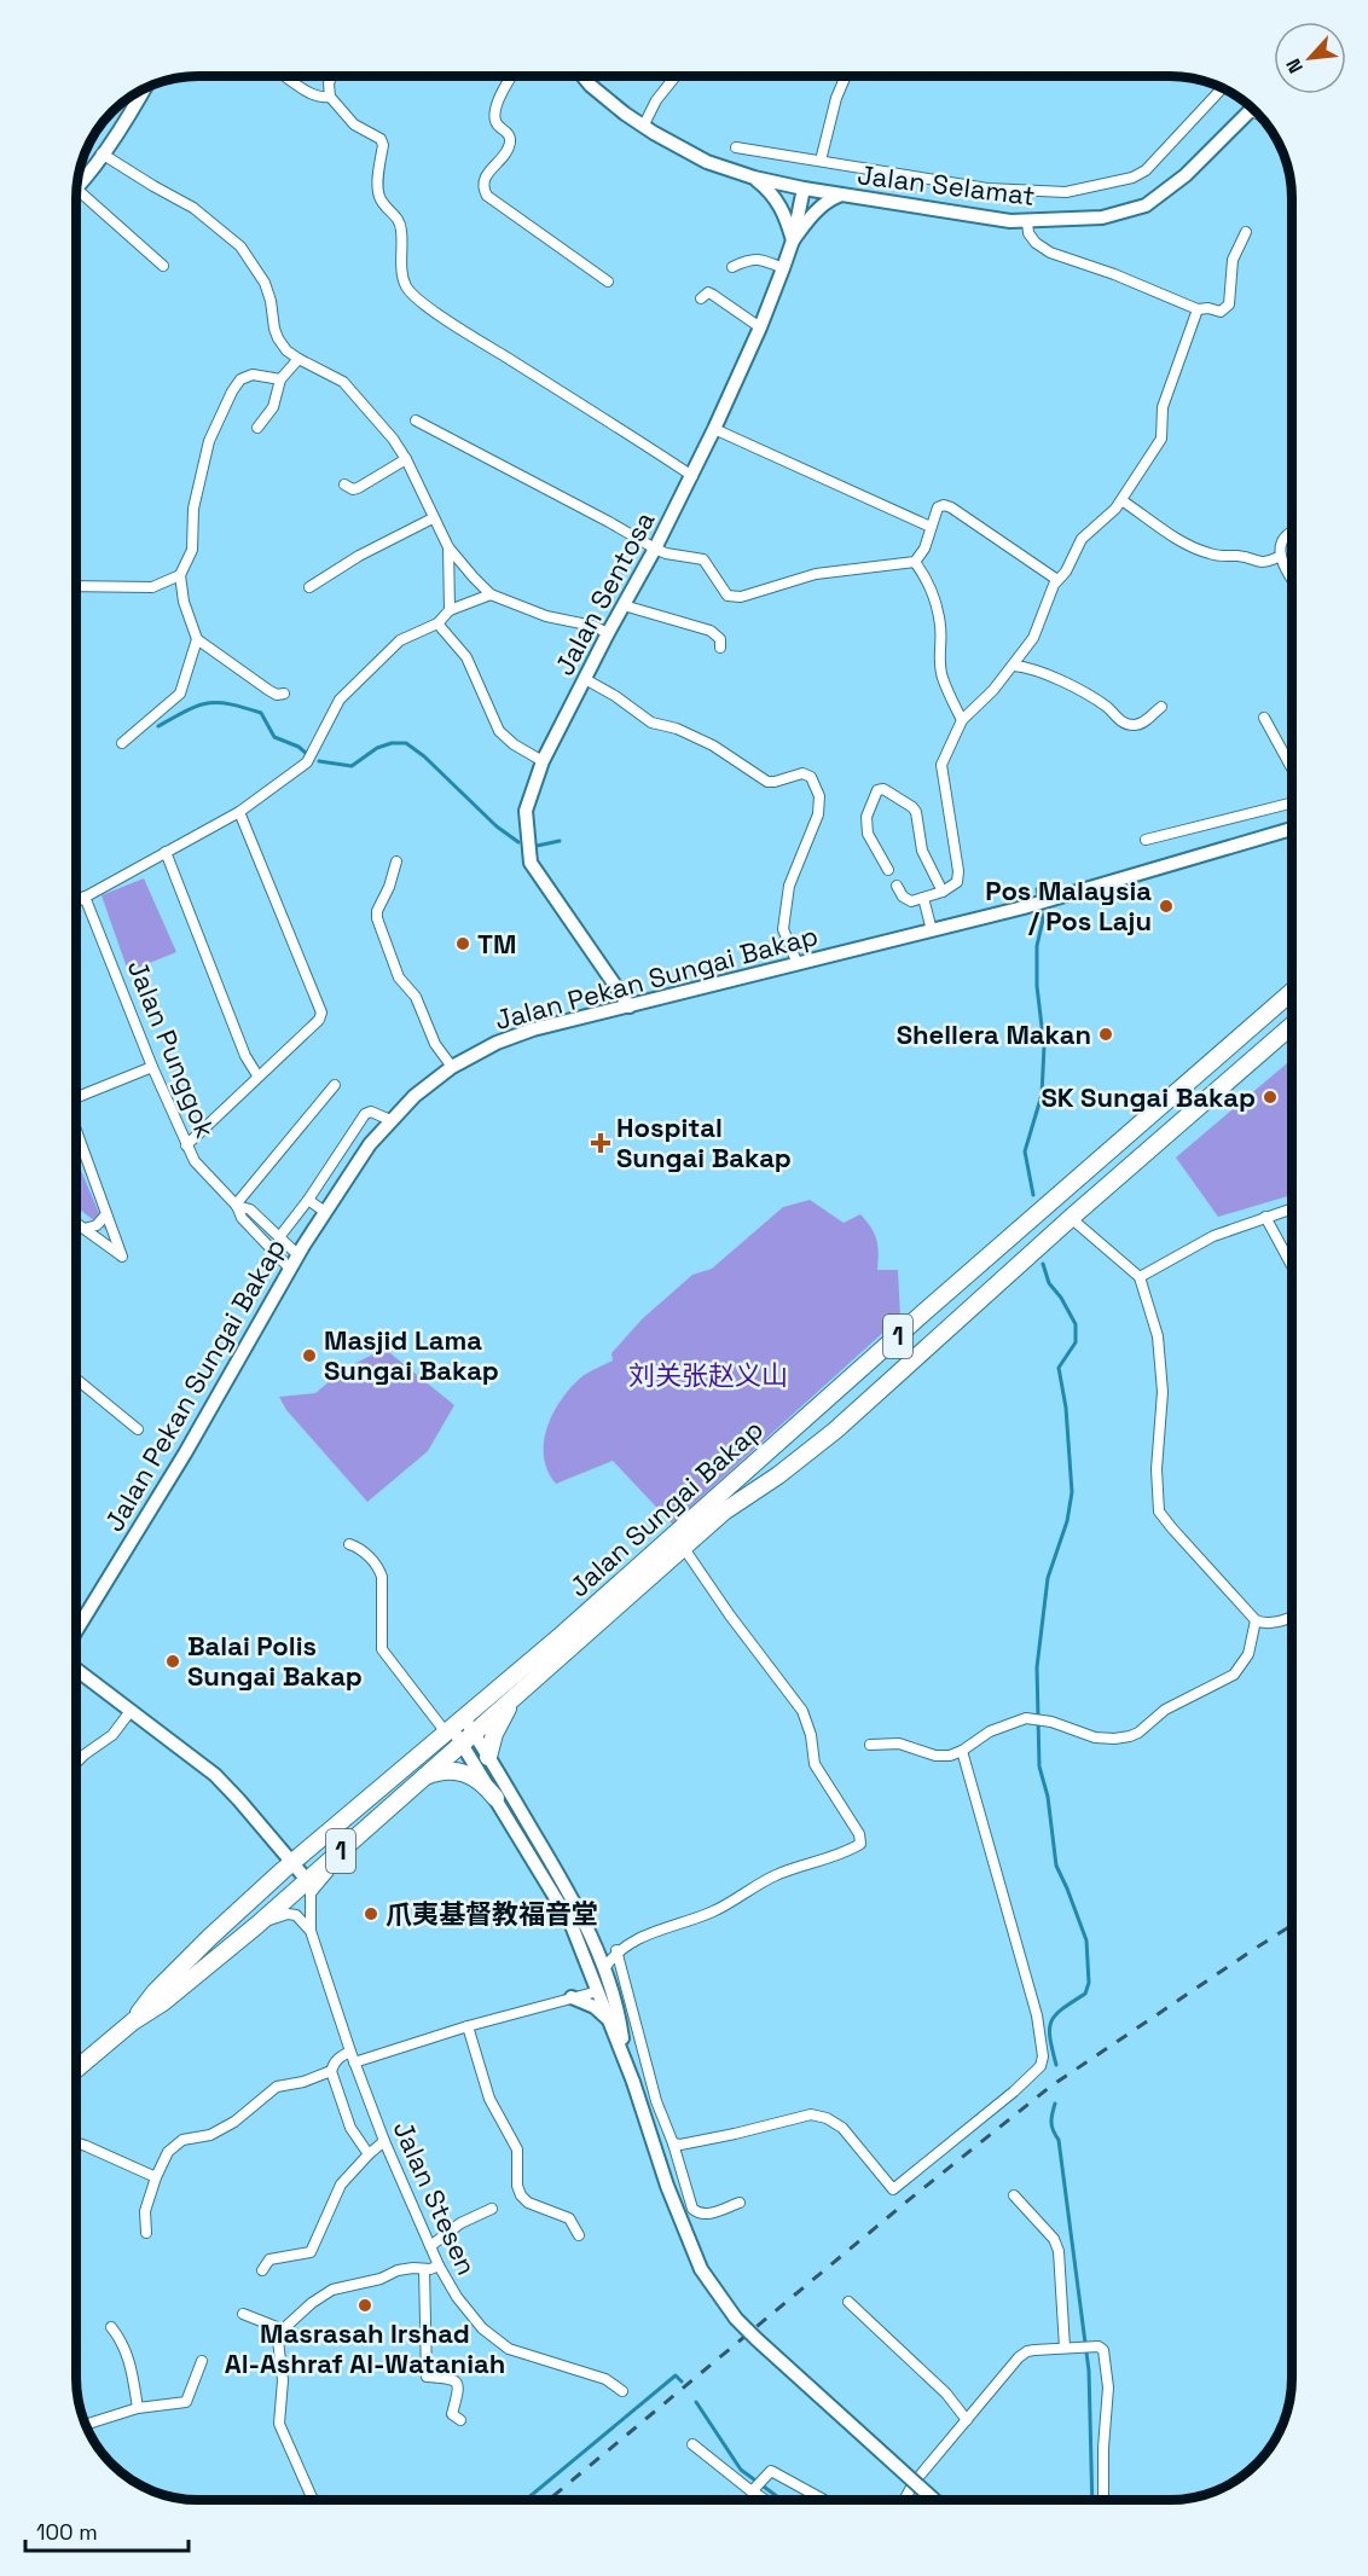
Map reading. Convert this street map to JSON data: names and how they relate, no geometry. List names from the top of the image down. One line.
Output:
{"streets":{"highway":["1","Jalan Sungai Bakap"],"main road":["Jalan Selamat","Jalan Sentosa","Jalan Pekan Sungai Bakap"],"street":["Jalan Punggok","Jalan Stesen"]},"crossings":[["Jalan Selamat","Jalan Sentosa"],["Jalan Sentosa","Jalan Pekan Sungai Bakap"],["Jalan Pekan Sungai Bakap","Jalan Punggok"],["Jalan Sungai Bakap","Jalan Stesen"]],"parks":["刘关张赵义山"],"places":{"other":["Pos Malaysia / Pos Laju","TM","Shellera Makan","SK Sungai Bakap","Masjid Lama Sungai Bakap","Balai Polis Sungai Bakap","爪夷基督教福音堂","Masrasah Irshad Al-Ashraf Al-Wataniah"],"health":["Hospital Sungai Bakap"]},"scale_bar":"100 m","north":"bottom left"}
